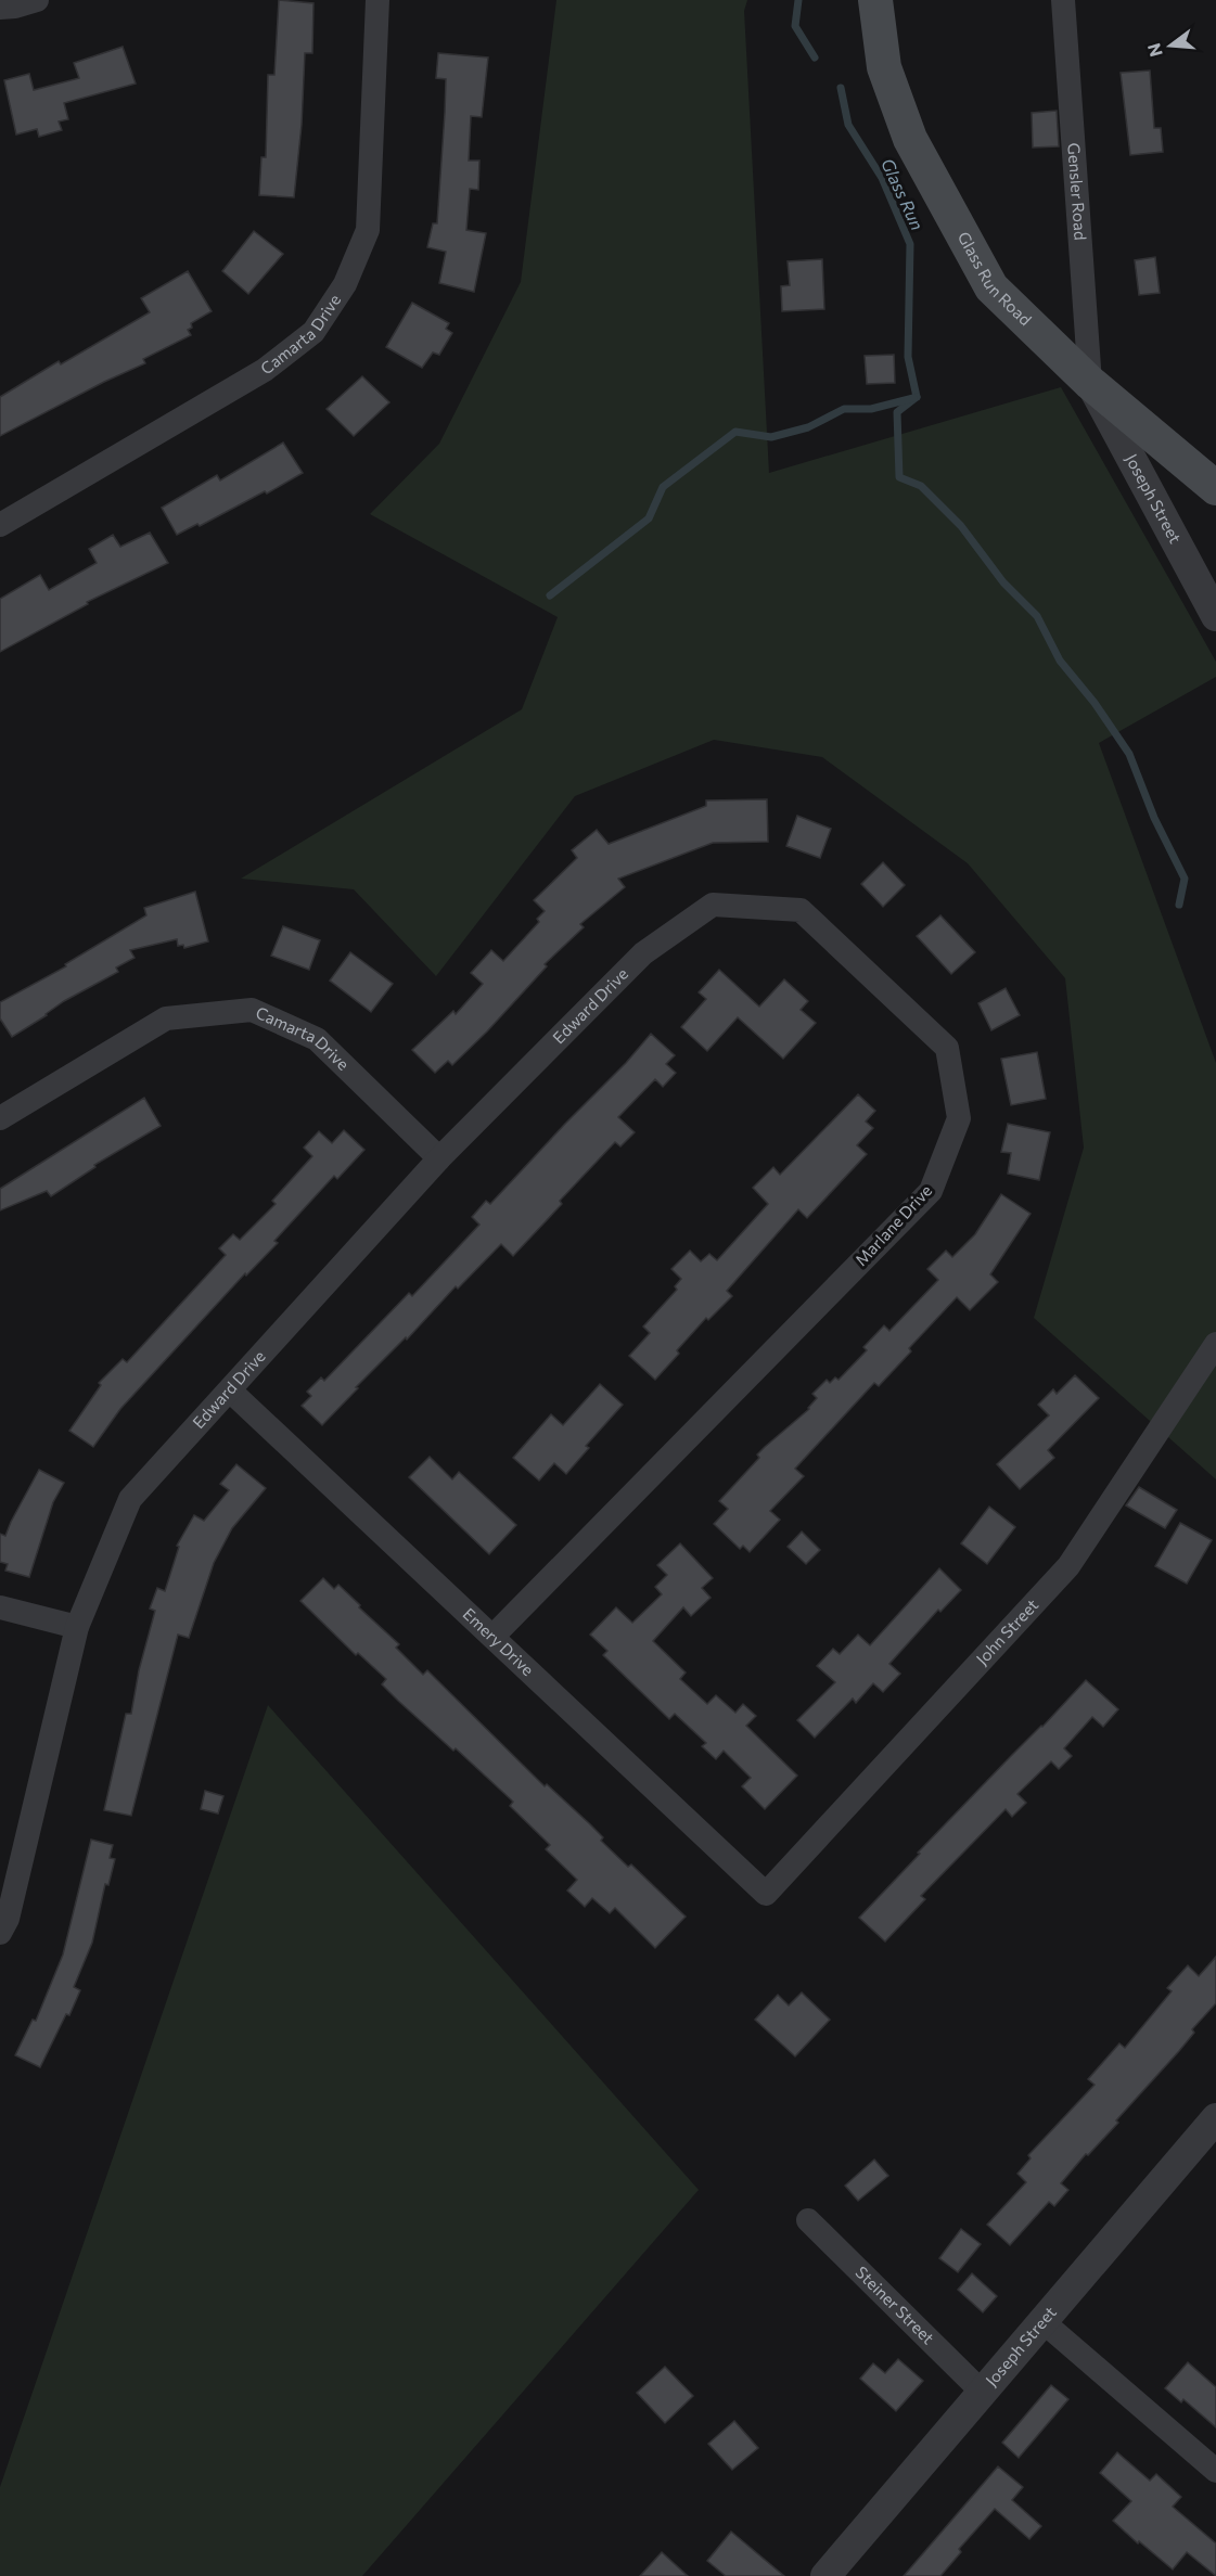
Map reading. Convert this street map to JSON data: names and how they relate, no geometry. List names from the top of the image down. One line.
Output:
{"streets":{"main road":["Glass Run Road"],"street":["Gensler Road","Camarta Drive","Joseph Street","Edward Drive","Marlane Drive","John Street","Emery Drive","Steiner Street"]},"crossings":[["Gensler Road","Glass Run Road"],["Gensler Road","Joseph Street"],["Glass Run Road","Joseph Street"],["Camarta Drive","Edward Drive"],["Joseph Street","Steiner Street"],["Edward Drive","Marlane Drive"],["Edward Drive","Emery Drive"],["Marlane Drive","Emery Drive"],["John Street","Emery Drive"]],"water":["Glass Run"],"north":"left"}
